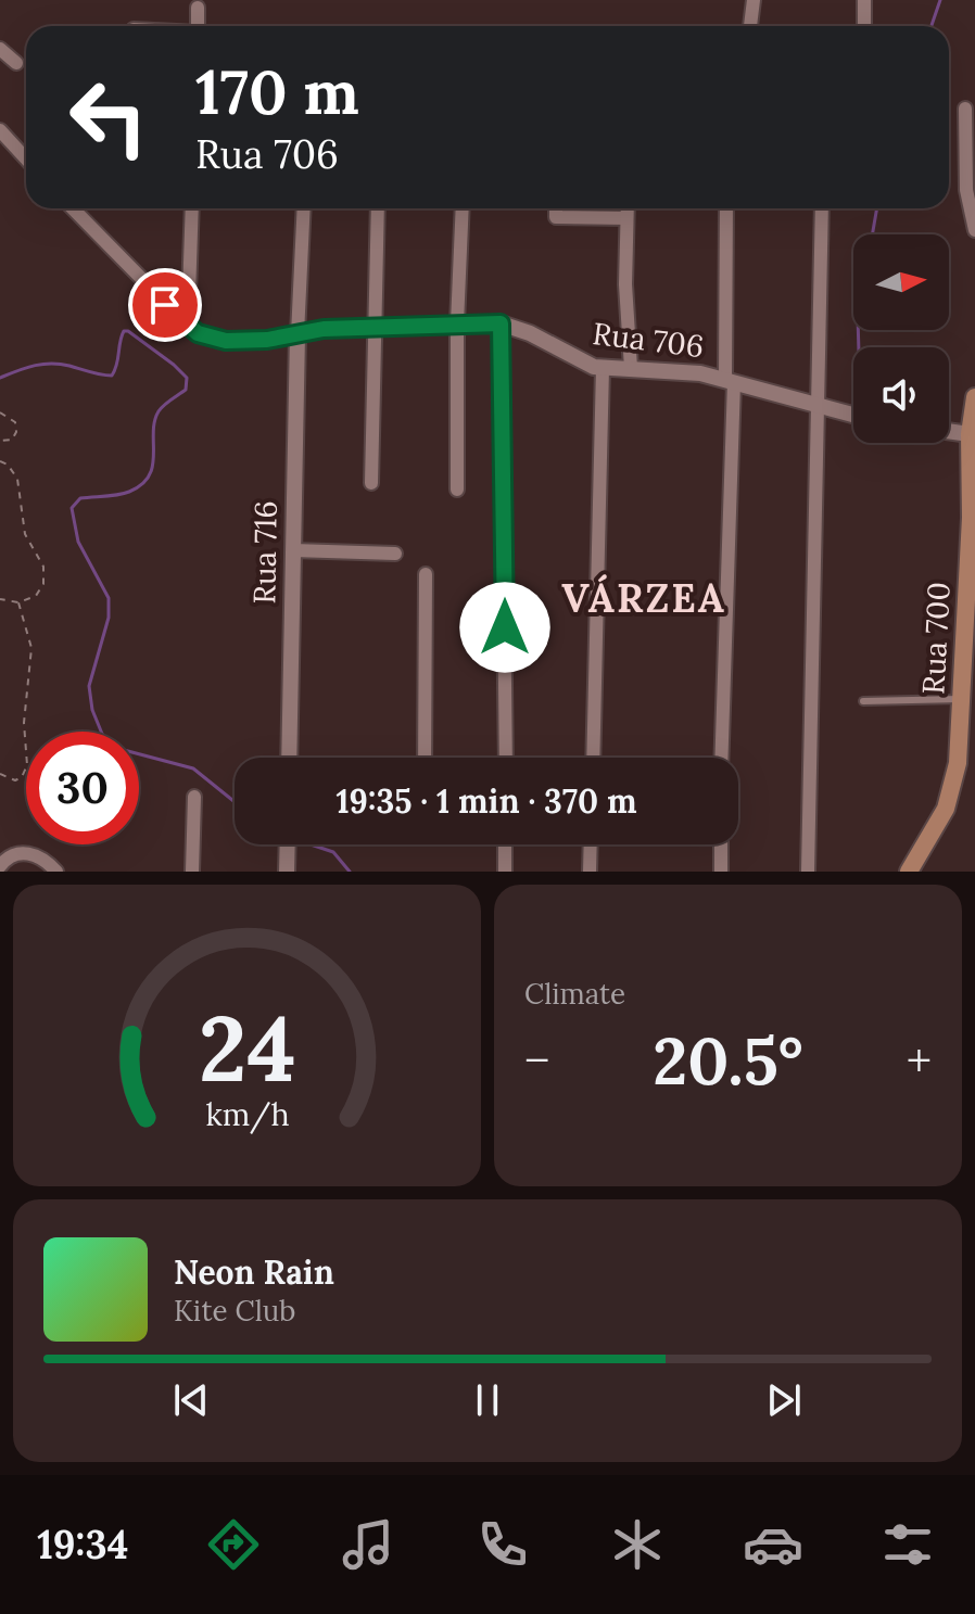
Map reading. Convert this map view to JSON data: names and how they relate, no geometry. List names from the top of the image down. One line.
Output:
{"streets":{"main road":["Rua 700"],"street":["Rua 706","Rua 716"]},"crossings":[["Rua 706","Rua 716"]],"districts":["VÁRZEA"],"north":"right","page":{"turn":["170 m","Rua 706"],"limit":"30","trip":"19:35 · 1 min · 370 m","tile":"Climate","heat":["−","20.5°","+"],"song":["Neon Rain","Kite Club"],"tabs":"19:34","gauge":["24","km/h"]}}
